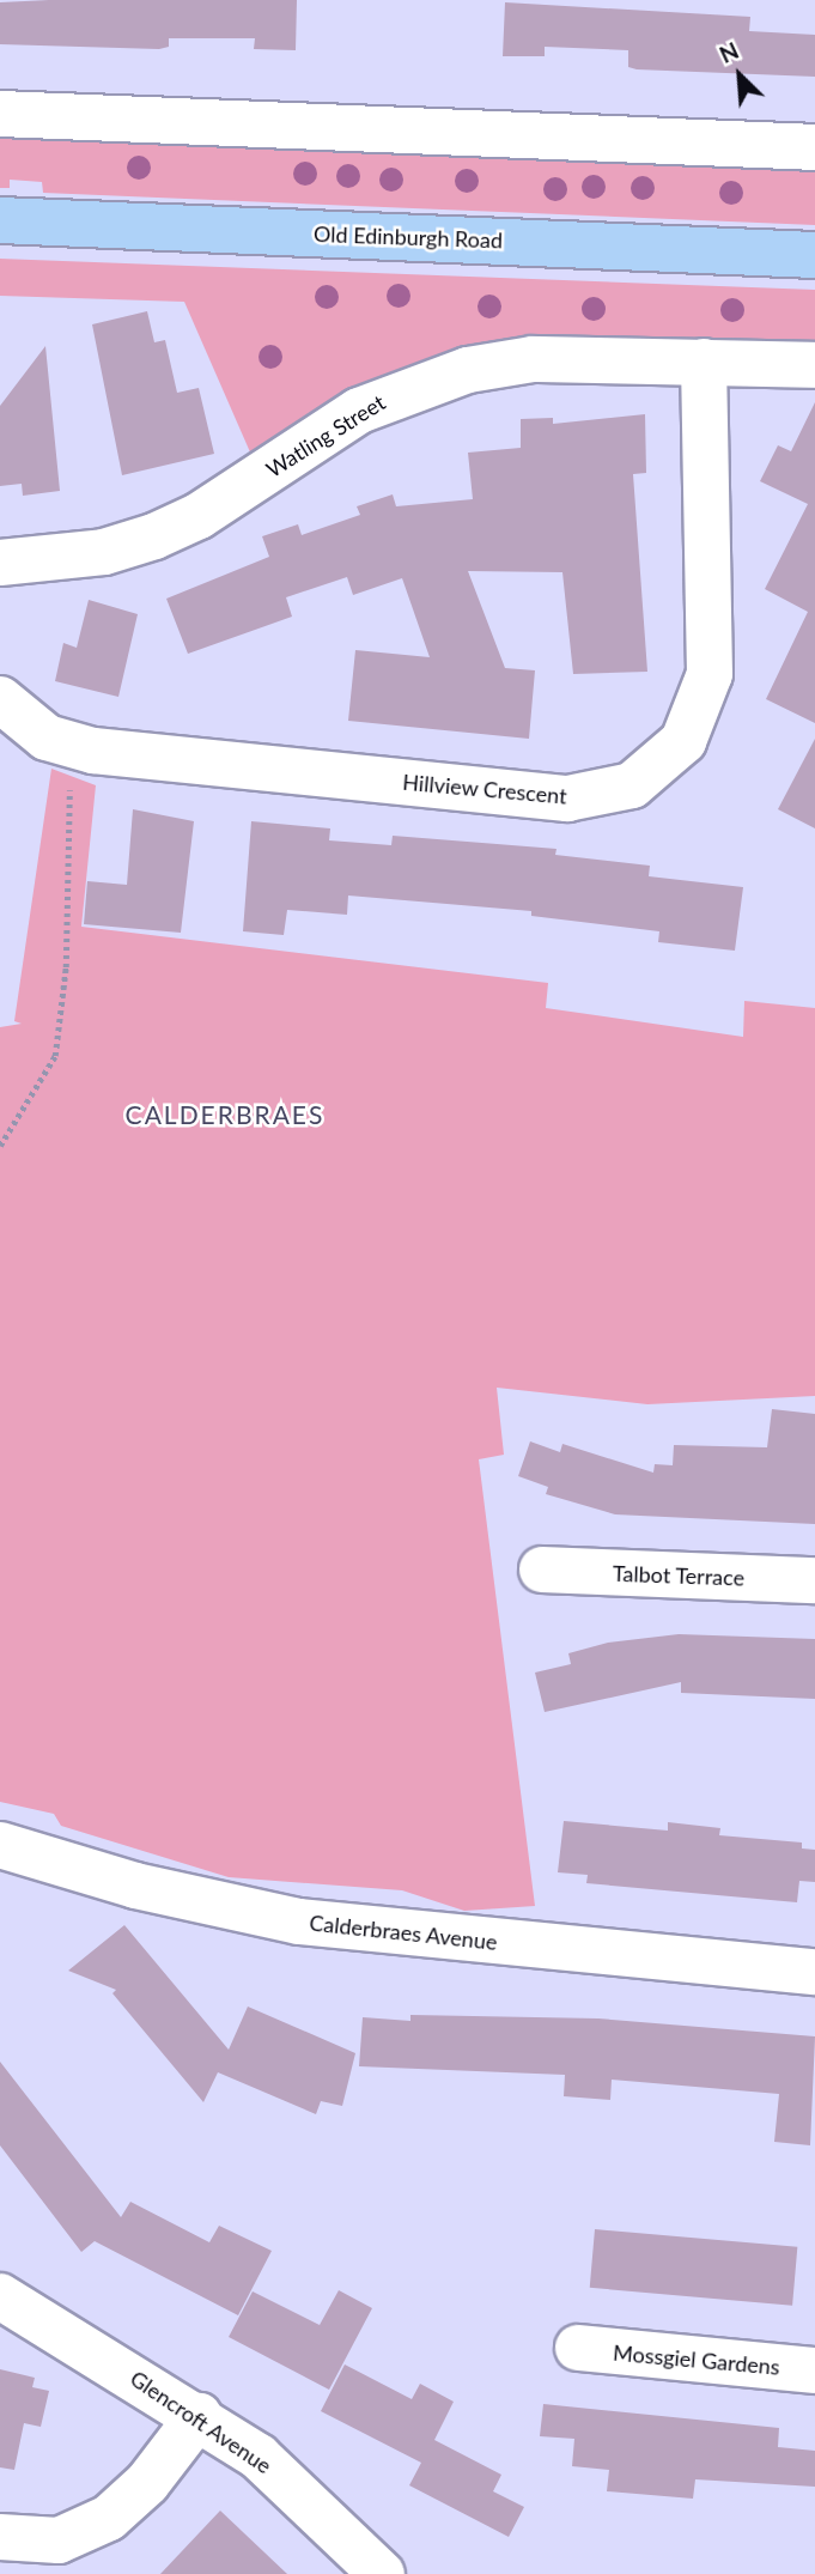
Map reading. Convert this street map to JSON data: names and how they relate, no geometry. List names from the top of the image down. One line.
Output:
{"streets":{"main road":["Old Edinburgh Road"],"street":["Watling Street","Hillview Crescent","Talbot Terrace","Calderbraes Avenue","Mossgiel Gardens","Glencroft Avenue"]},"crossings":[["Watling Street","Hillview Crescent"]],"districts":["CALDERBRAES"],"north":"top left"}
